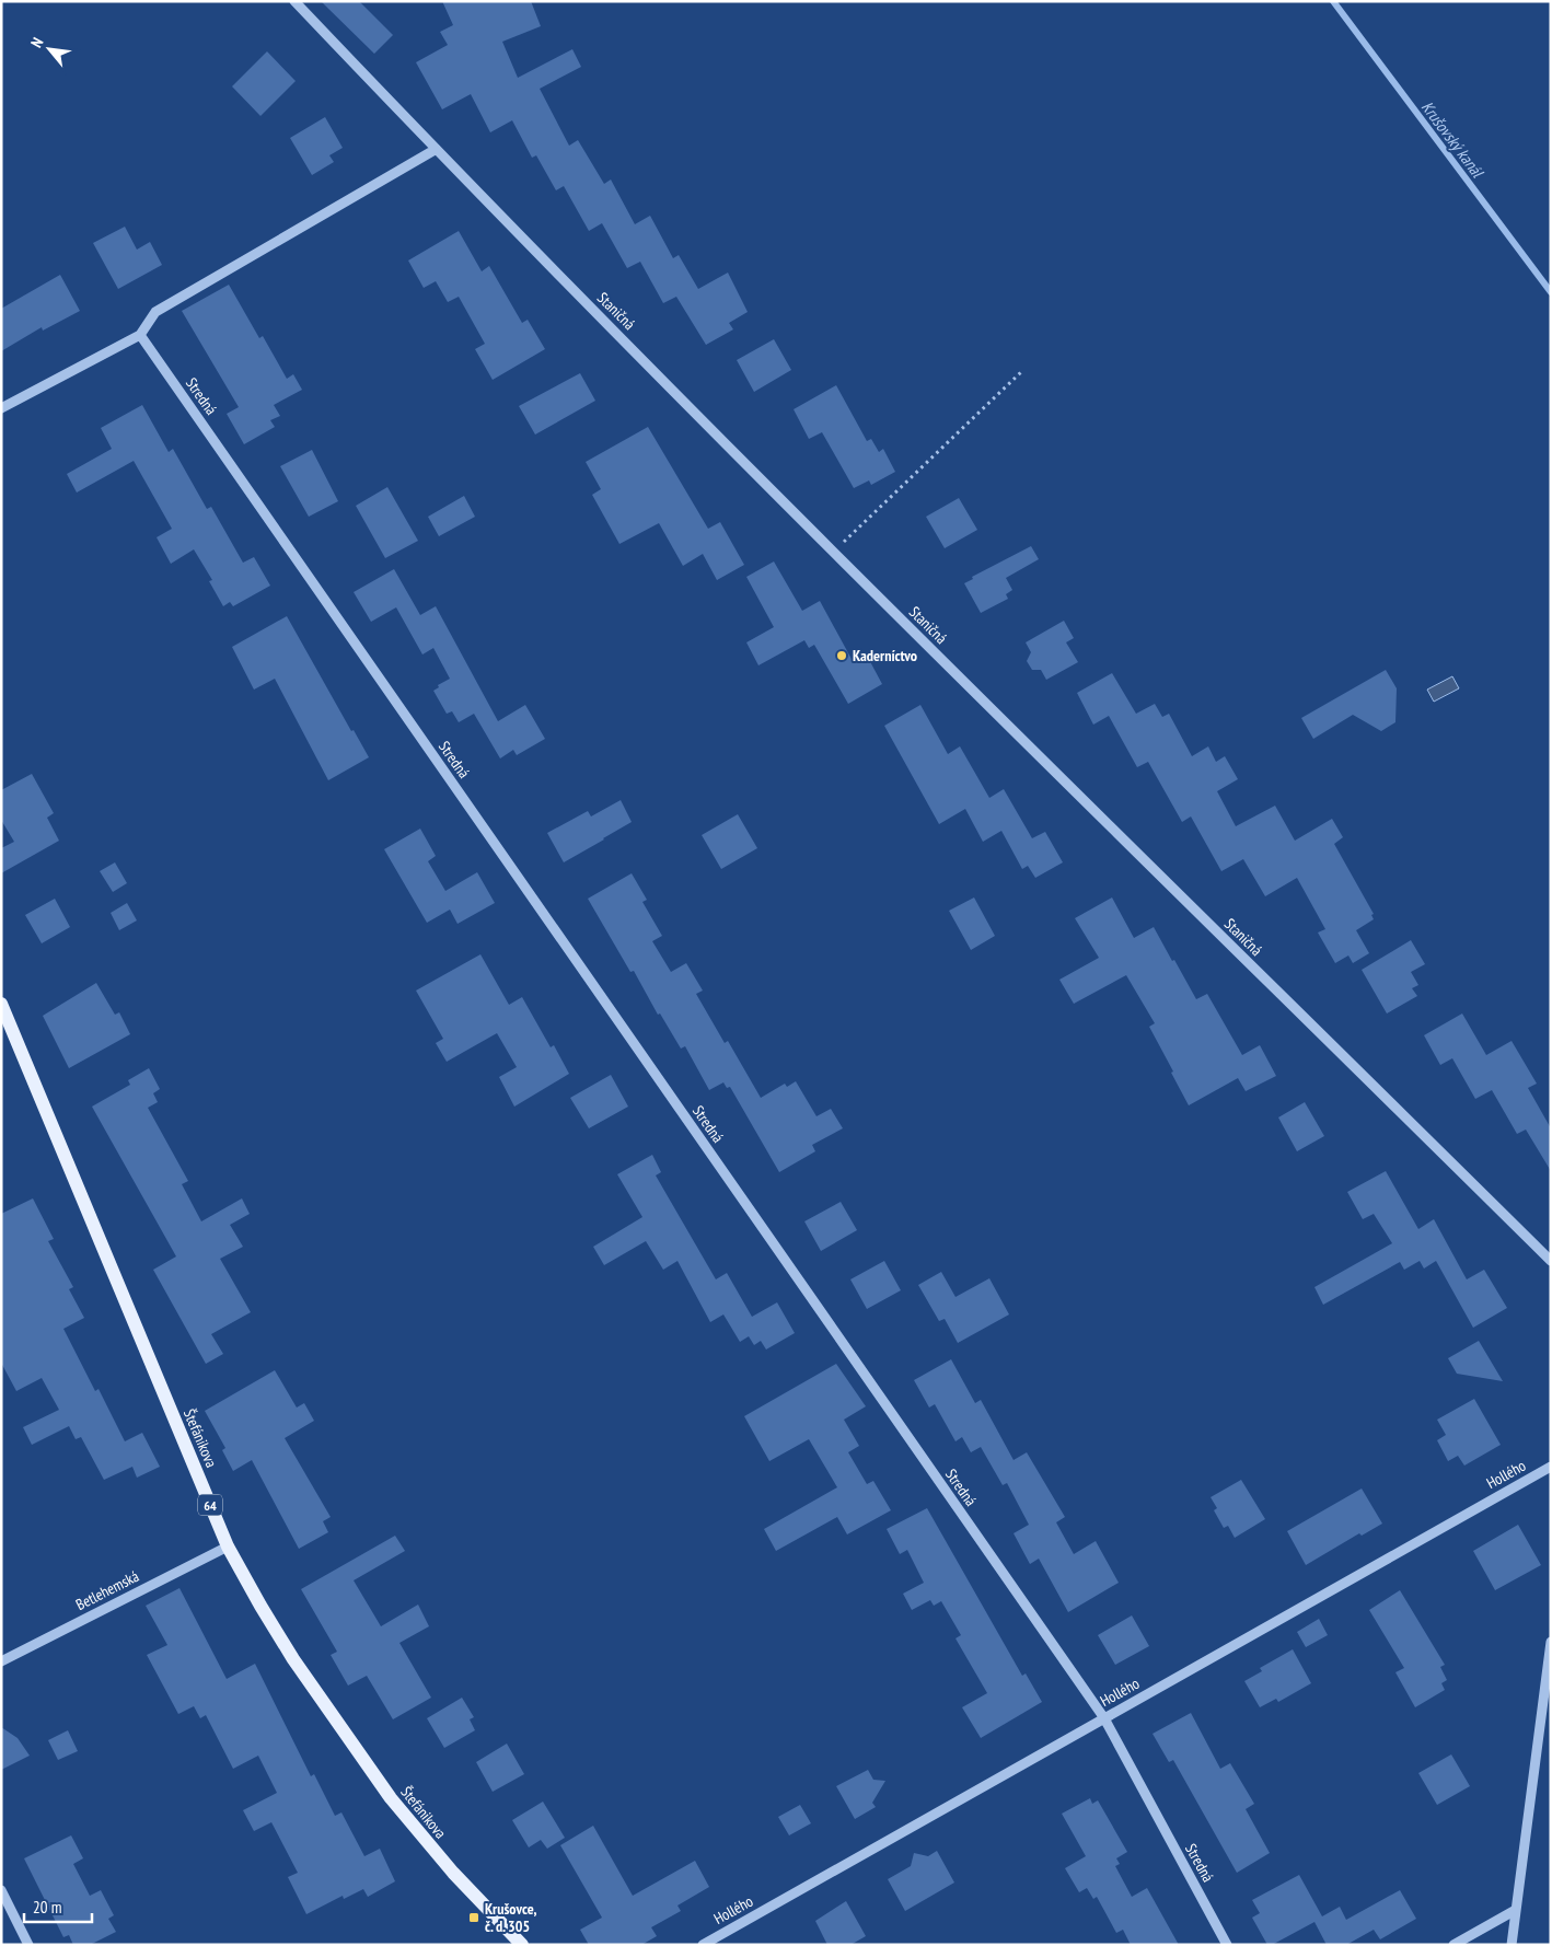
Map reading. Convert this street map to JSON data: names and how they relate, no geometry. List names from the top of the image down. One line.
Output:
{"streets":{"main road":["Štefánikova","64"],"street":["Staničná","Stredná","Hollého","Betlehemská"]},"crossings":[["Stredná","Hollého"],["Štefánikova","Betlehemská"]],"water":["Krušovský kanál"],"places":{"other":["Kaderníctvo"],"transit":["Krušovce, č. d. 305"]},"scale_bar":"20 m","north":"top left"}
